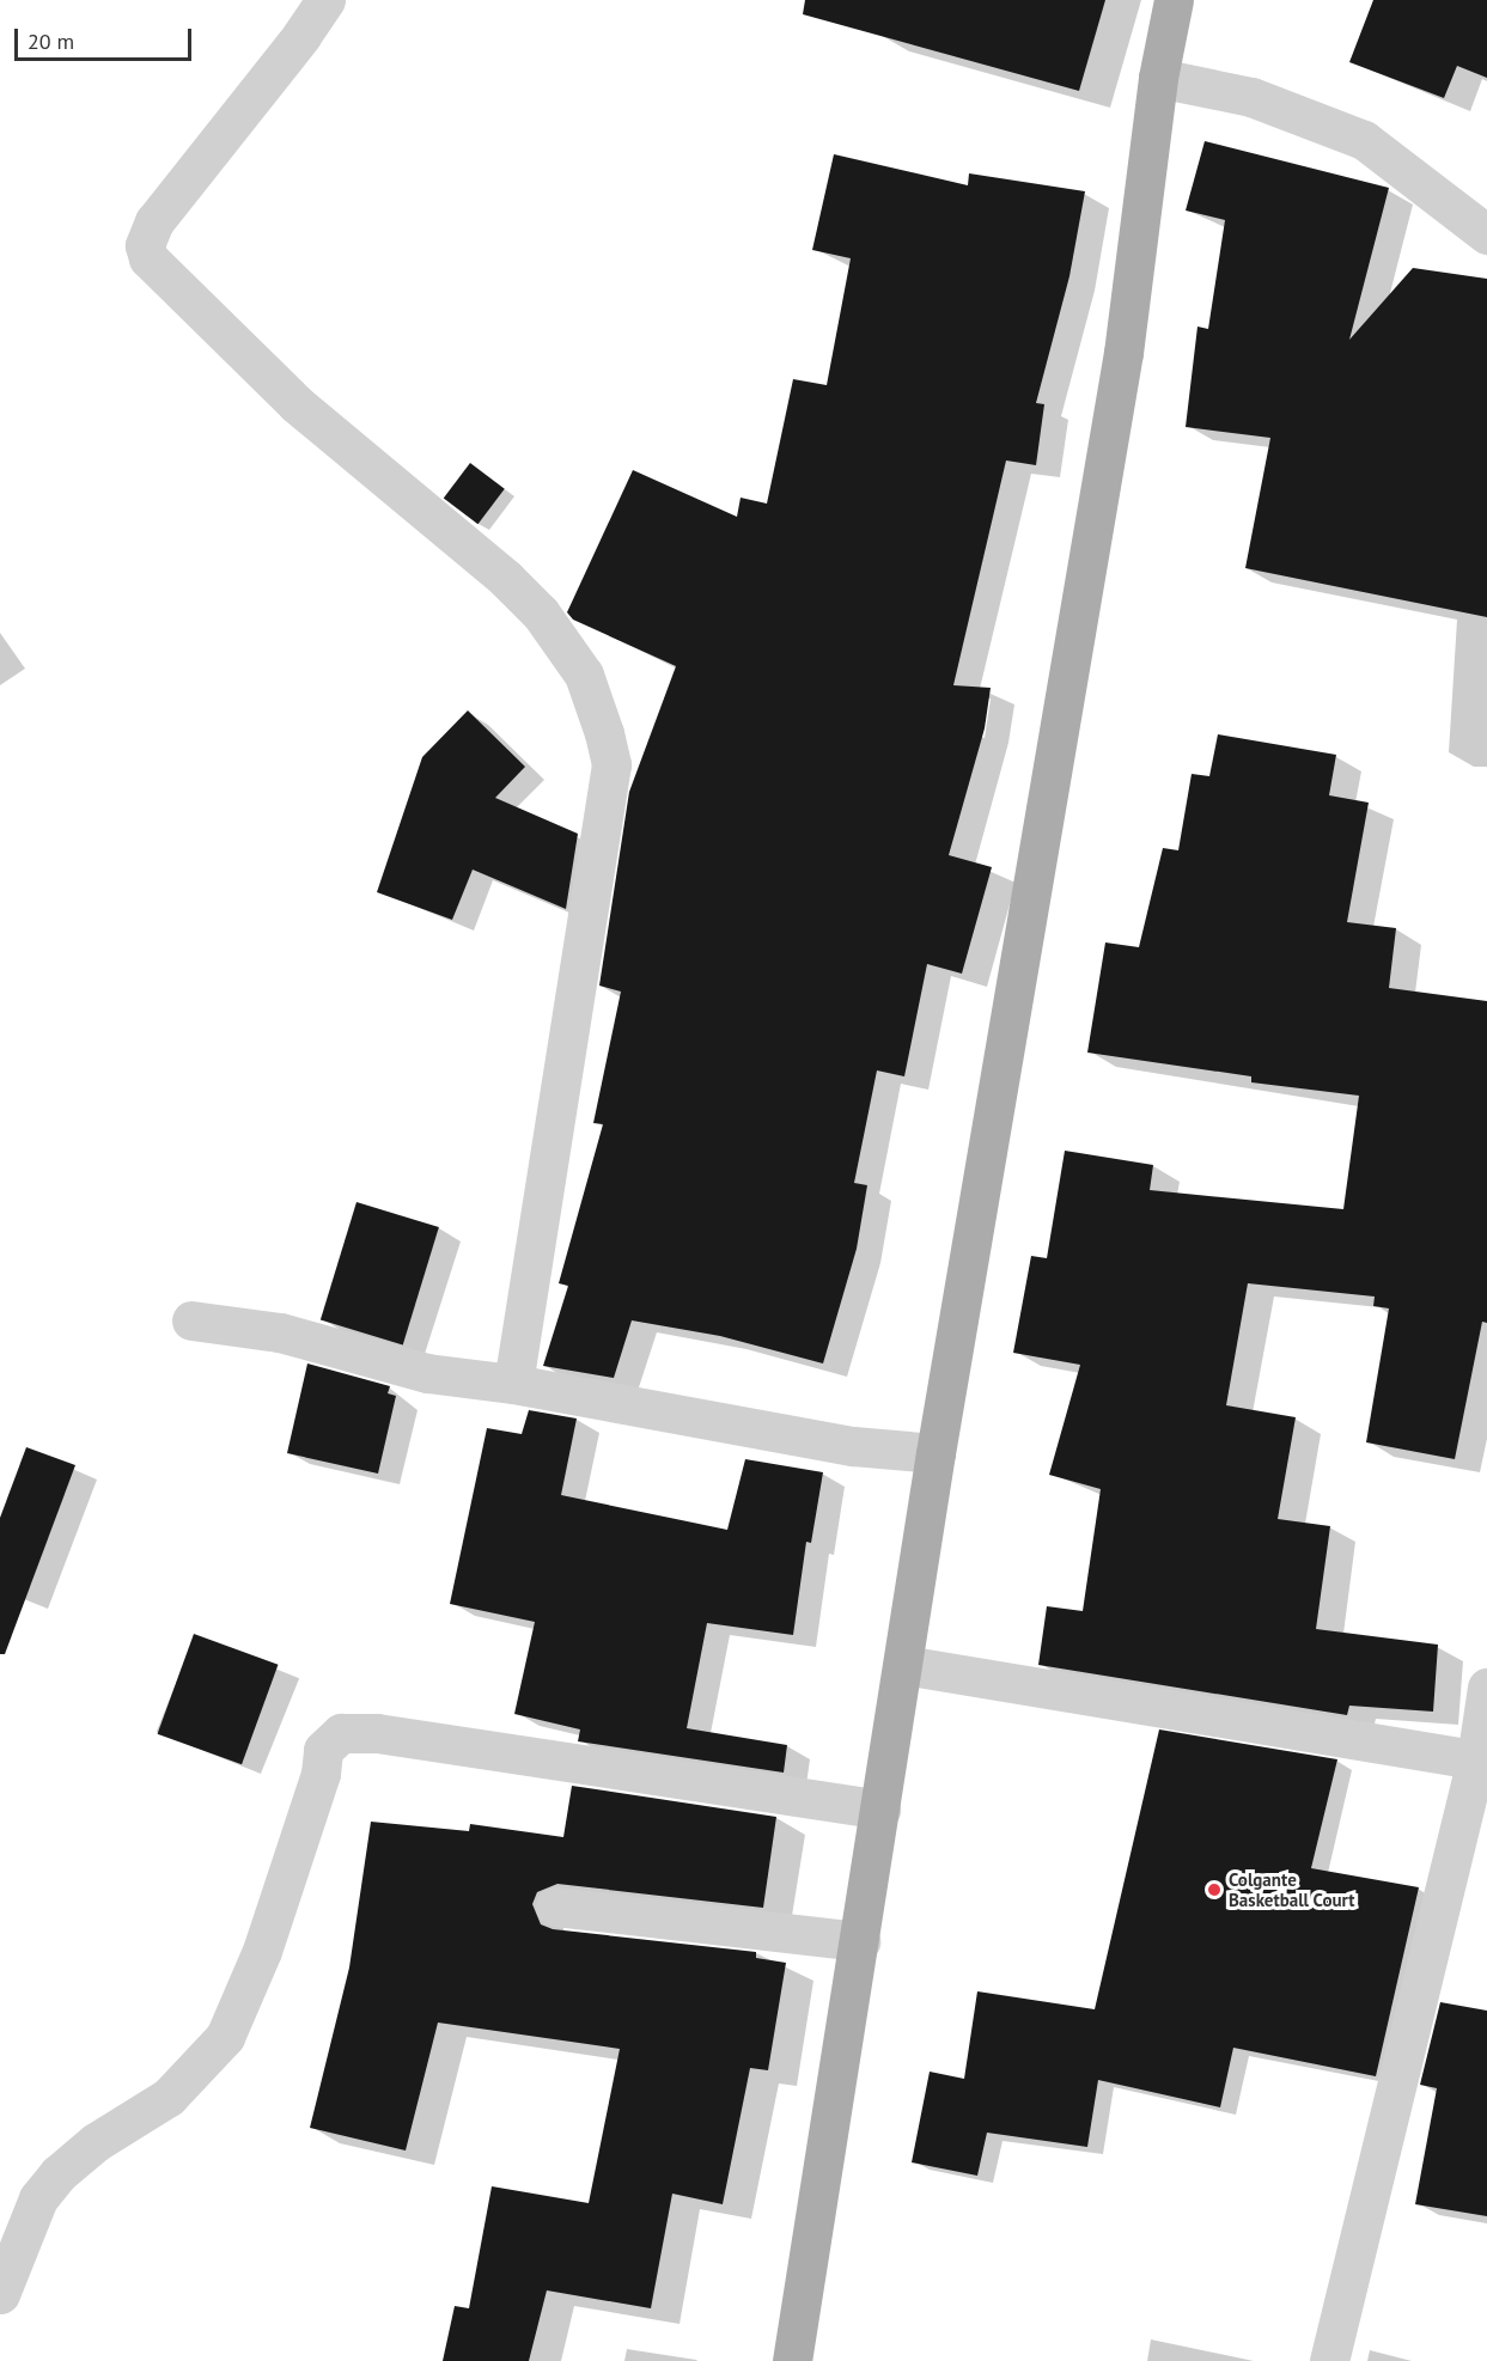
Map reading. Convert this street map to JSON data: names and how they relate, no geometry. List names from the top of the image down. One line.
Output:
{"places":["Colgante Basketball Court"],"scale_bar":"20 m"}
